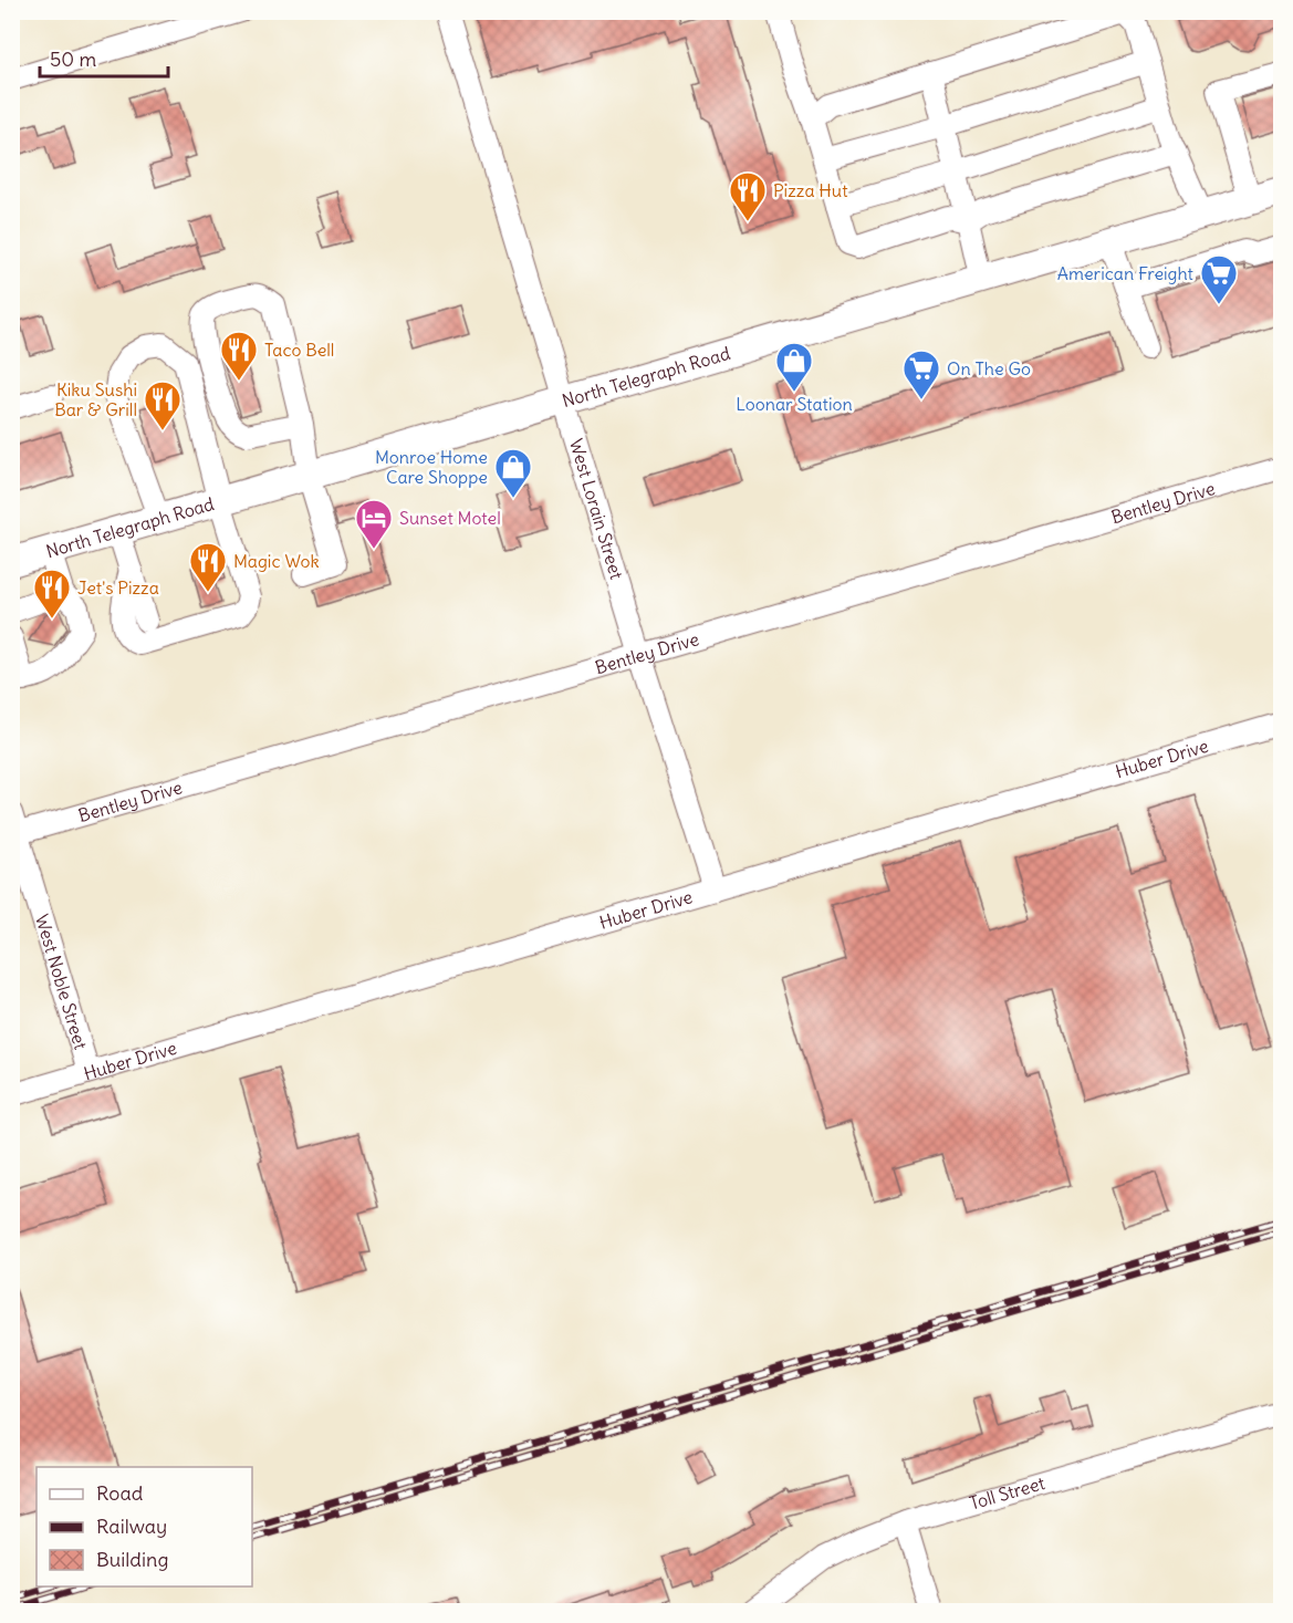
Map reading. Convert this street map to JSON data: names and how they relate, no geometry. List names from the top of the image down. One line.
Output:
{"streets":{"main road":["North Telegraph Road"],"street":["Bentley Drive","West Lorain Street","Huber Drive","West Noble Street","Toll Street"]},"crossings":[["North Telegraph Road","West Lorain Street"],["Bentley Drive","West Lorain Street"],["Bentley Drive","West Noble Street"],["West Lorain Street","Huber Drive"],["Huber Drive","West Noble Street"]],"places":{"restaurant":["Pizza Hut","Taco Bell","Kiku Sushi Bar & Grill","Magic Wok","Jet's Pizza"],"supermarket":["American Freight","On The Go"],"shop":["Loonar Station","Monroe Home Care Shoppe"],"hotel":["Sunset Motel"]},"legend":["Road","Railway","Building"],"scale_bar":"50 m"}
